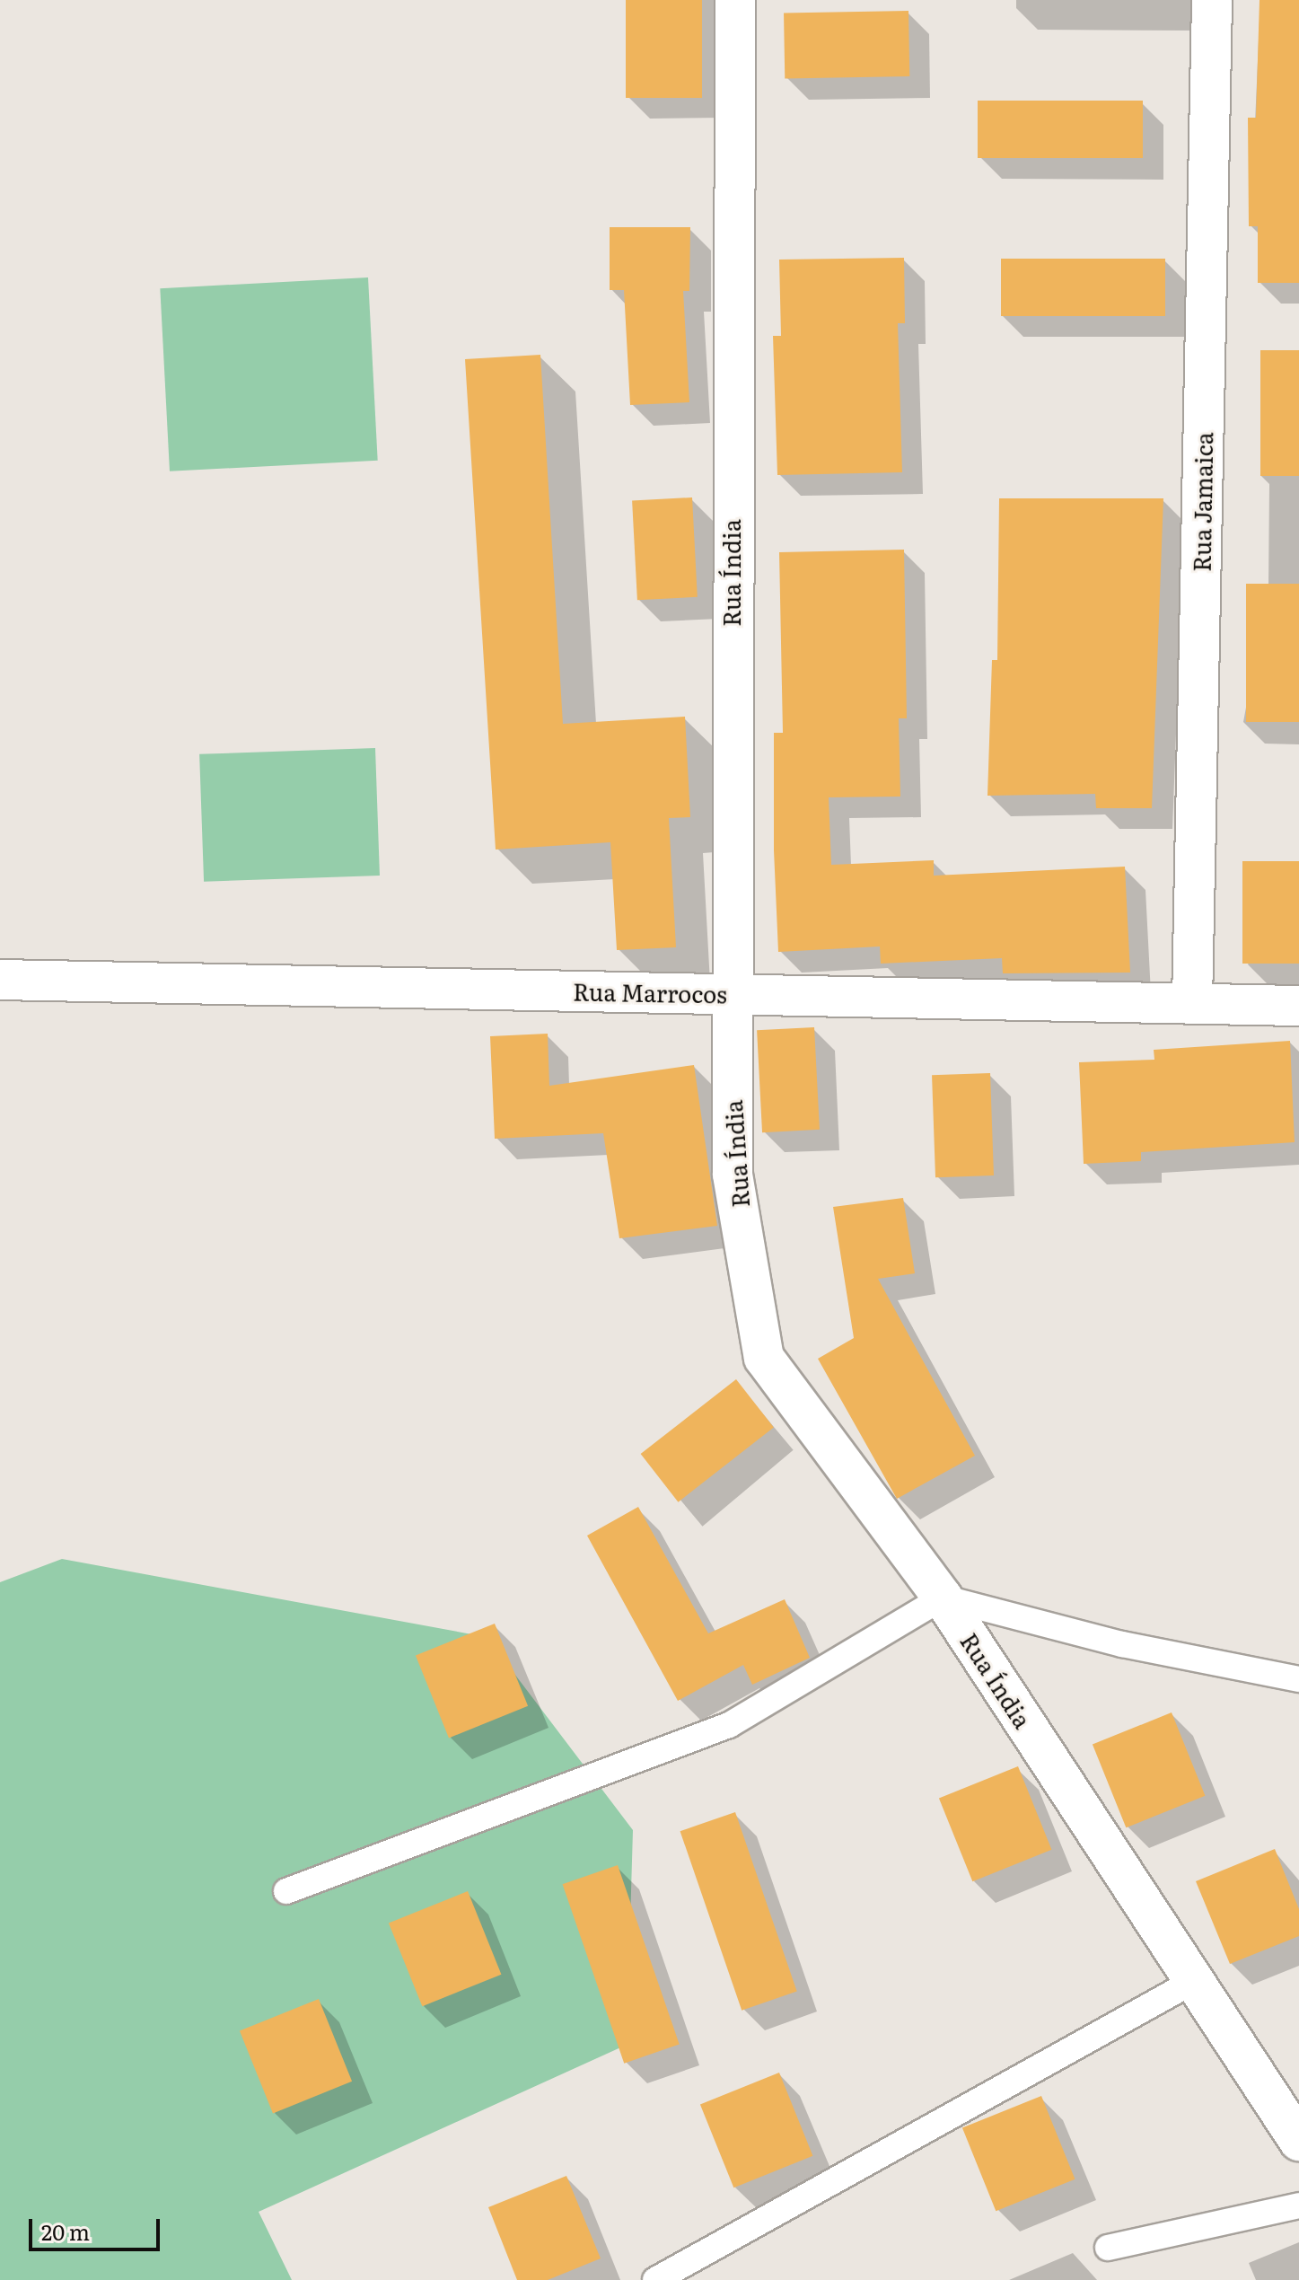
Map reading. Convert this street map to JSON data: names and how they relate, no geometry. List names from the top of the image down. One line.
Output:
{"streets":{"street":["Rua Jamaica","Rua Índia","Rua Marrocos"]},"crossings":[["Rua Jamaica","Rua Marrocos"],["Rua Índia","Rua Marrocos"]],"scale_bar":"20 m"}
